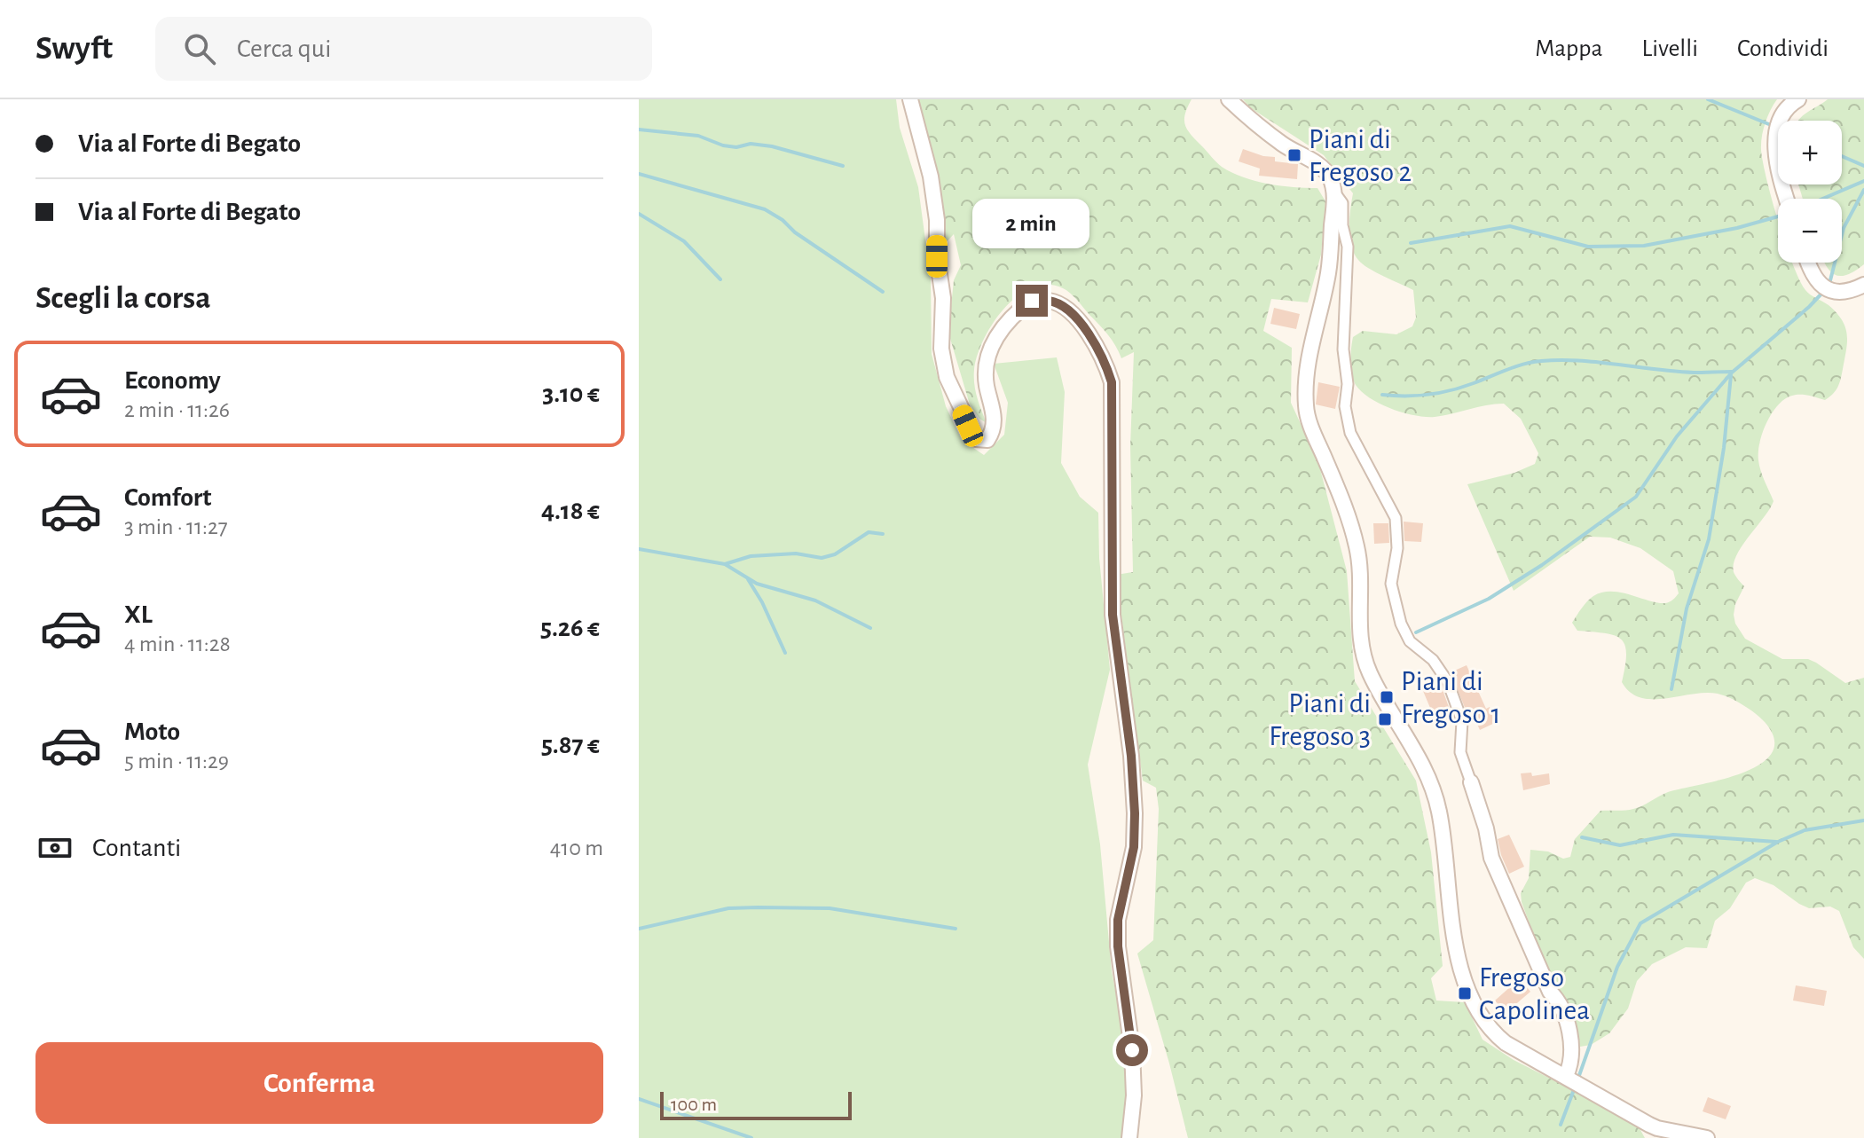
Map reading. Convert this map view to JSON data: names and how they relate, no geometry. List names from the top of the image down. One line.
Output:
{"places":{"transit":["Piani di Fregoso 2","Piani di Fregoso 1","Piani di Fregoso 3","Fregoso Capolinea"]},"scale_bar":"100 m","page":{"header":"Swyft","search":"Cerca qui","nav":["Mappa","Livelli","Condividi"],"banner":["Via al Forte di Begato","Via al Forte di Begato"],"map_buttons":["+","−"],"bubble":"2 min","heading":"Scegli la corsa","list":[{"name":"Economy","note":"2 min · 11:26","value":"3.10 €"},{"name":"Comfort","note":"3 min · 11:27","value":"4.18 €"},{"name":"XL","note":"4 min · 11:28","value":"5.26 €"},{"name":"Moto","note":"5 min · 11:29","value":"5.87 €"}],"pay":["Contanti","410 m"],"buttons":"Conferma","scale":"100 m"}}
